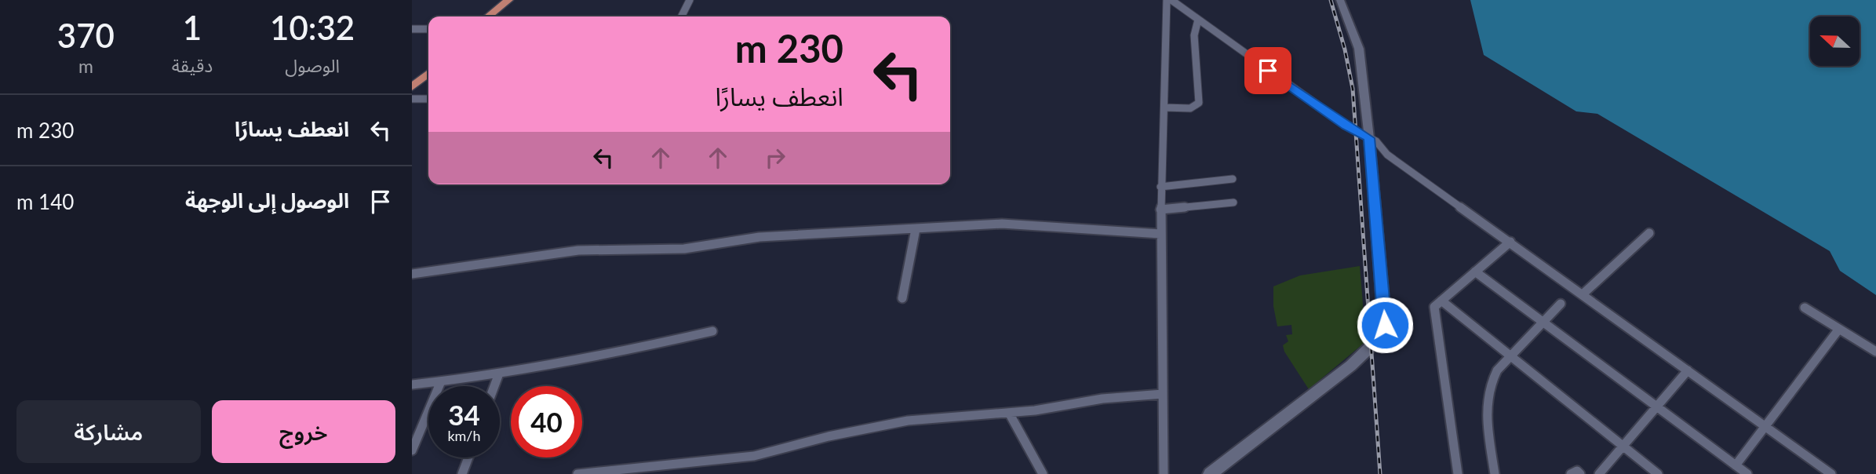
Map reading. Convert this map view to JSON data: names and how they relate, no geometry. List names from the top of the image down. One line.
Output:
{"north":"left","page":{"eta":["10:32","الوصول","1","دقيقة","370","m"],"turn":["230 m","انعطف يسارًا"],"list":[{"name":"انعطف يسارًا","value":"230 m"},{"name":"الوصول إلى الوجهة","value":"140 m"}],"speed":"34 km/h","limit":"40","buttons":["خروج","مشاركة"]}}
